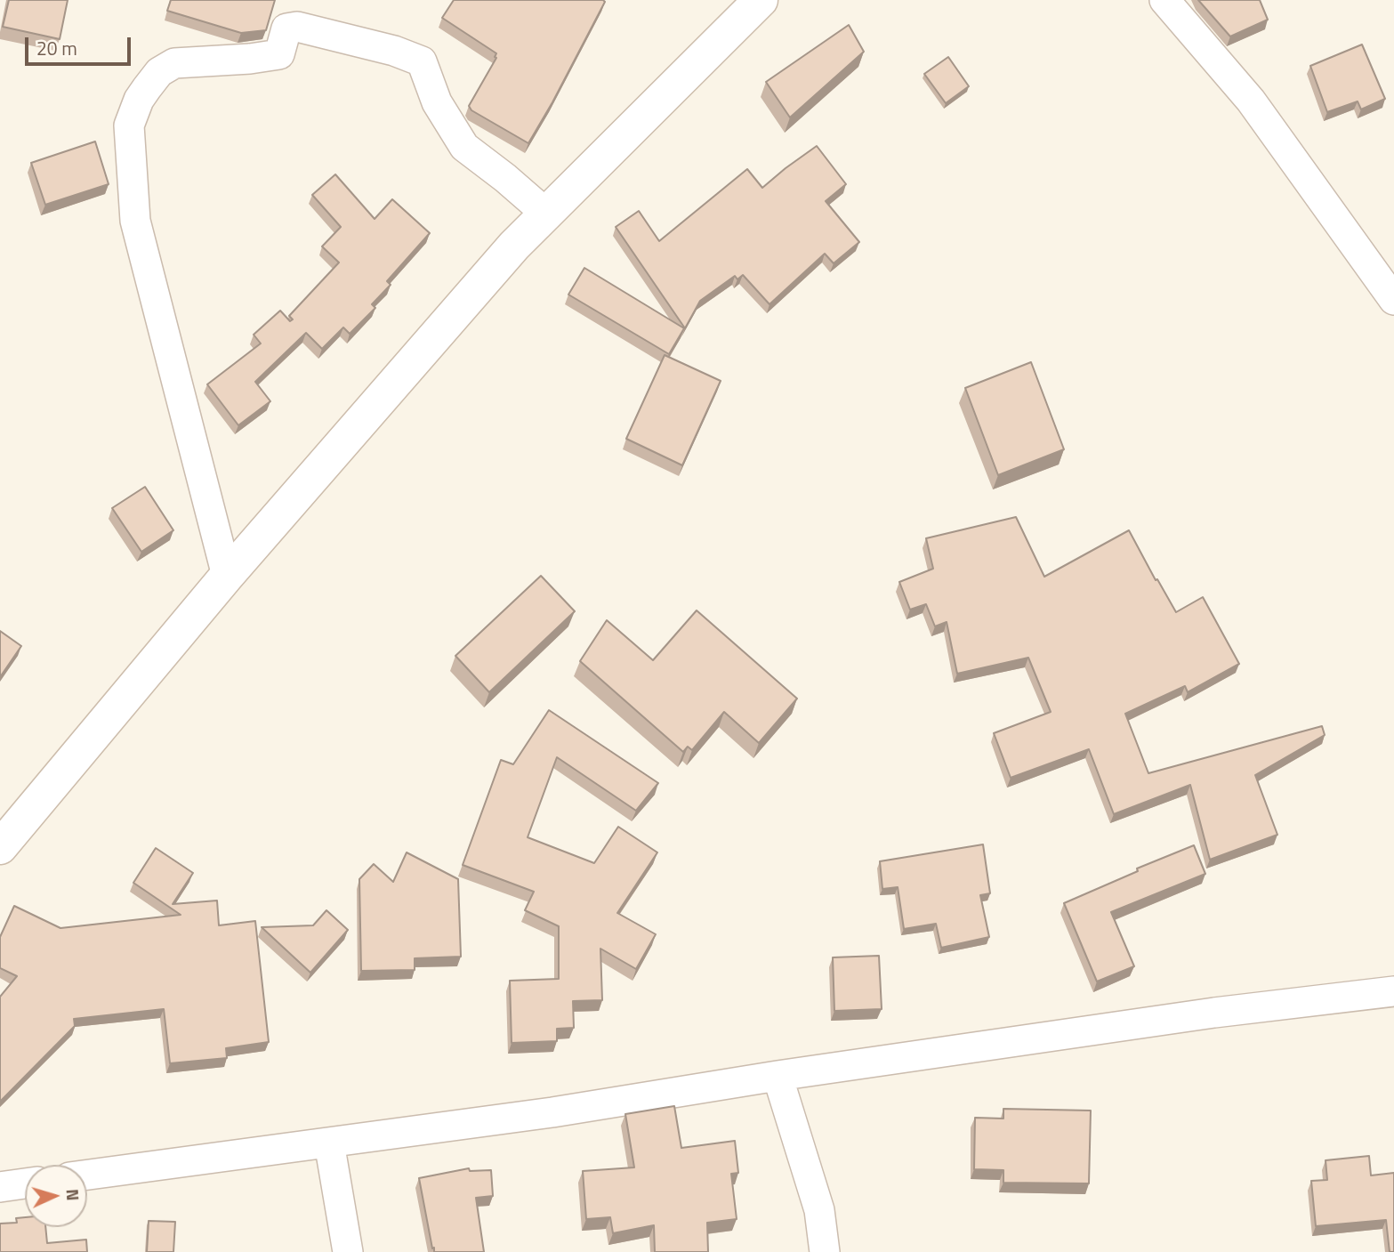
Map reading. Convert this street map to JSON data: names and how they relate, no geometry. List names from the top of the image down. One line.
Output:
{"scale_bar":"20 m","north":"right"}
